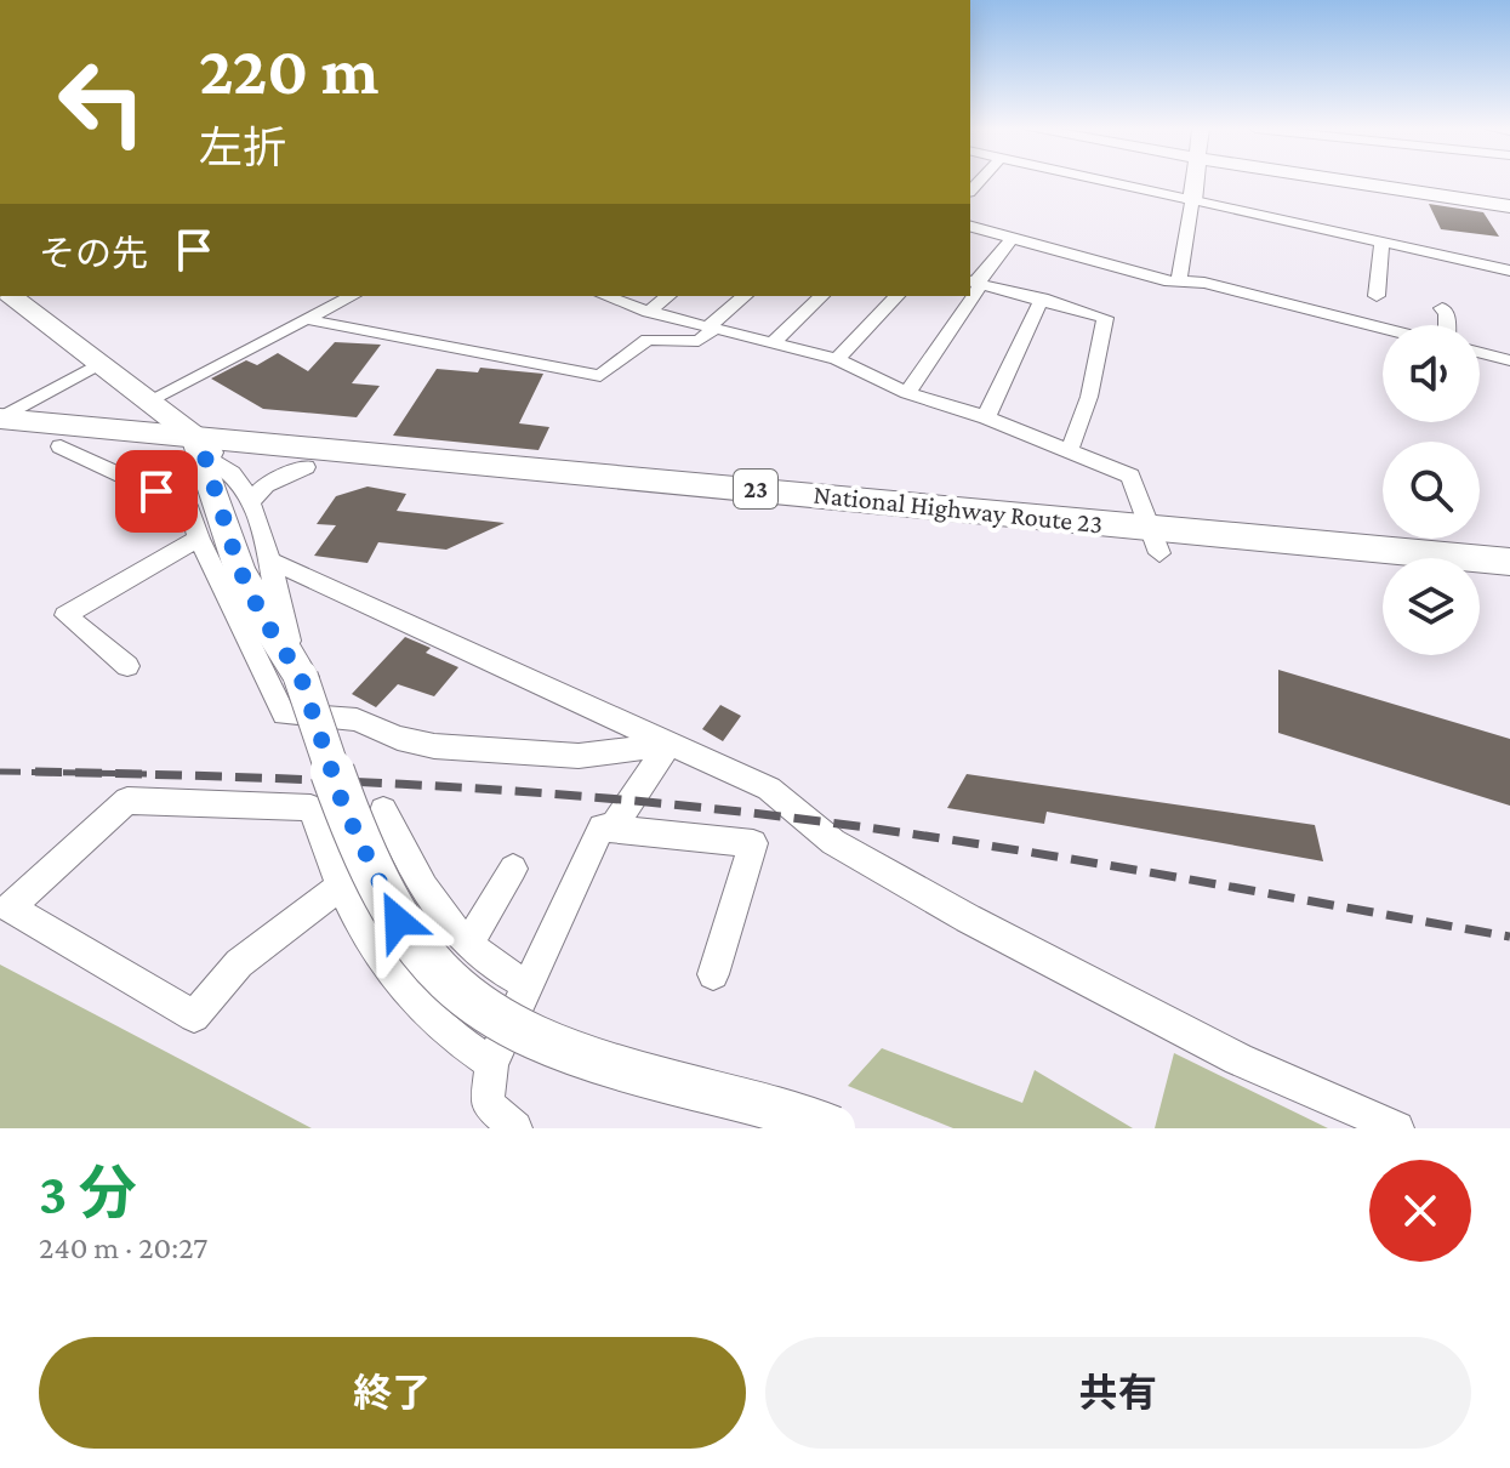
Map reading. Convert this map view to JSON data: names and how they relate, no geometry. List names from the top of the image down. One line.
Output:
{"streets":{"highway":["23","National Highway Route 23"]},"page":{"turn":["220 m","左折"],"then":"その先","heading":["3 分","240 m · 20:27"],"buttons":["終了","共有"]}}
